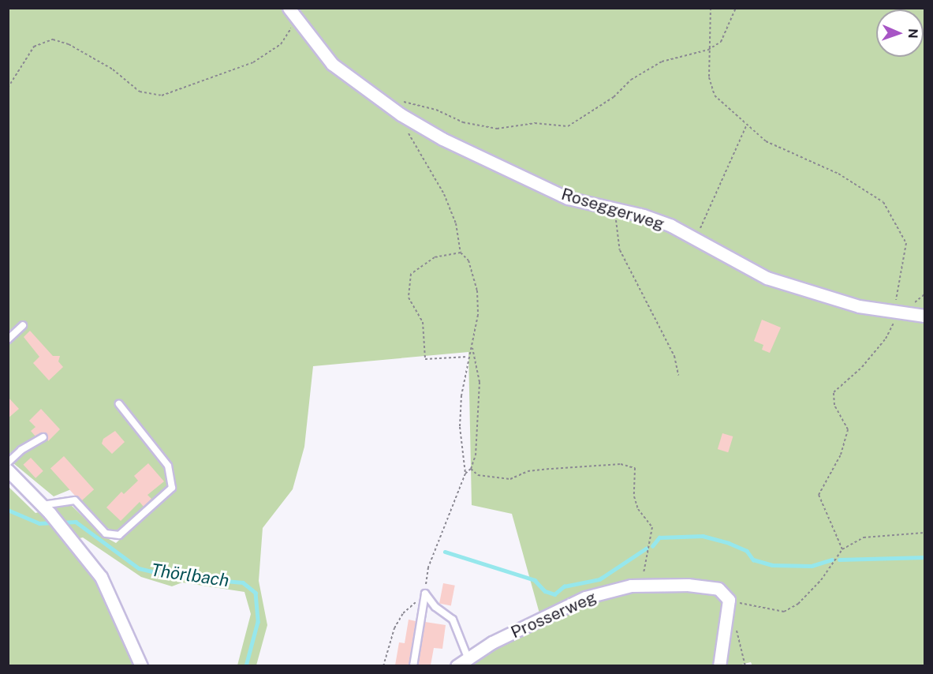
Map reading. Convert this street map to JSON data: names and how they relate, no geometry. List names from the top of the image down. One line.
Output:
{"streets":{"street":["Roseggerweg","Prosserweg"]},"water":["Thörlbach"],"north":"right"}
